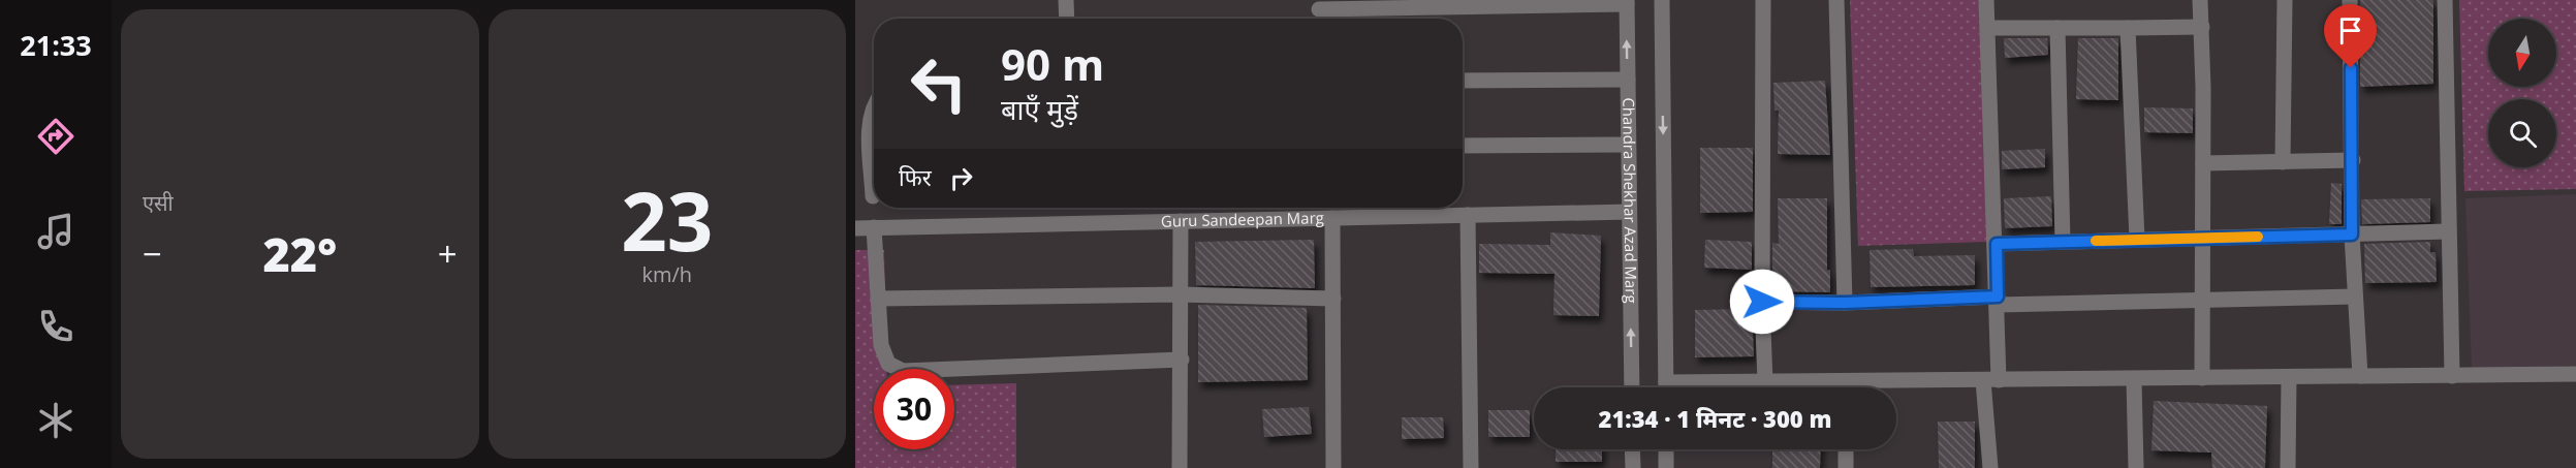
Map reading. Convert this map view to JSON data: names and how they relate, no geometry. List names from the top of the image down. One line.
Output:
{"streets":{"street":["Chandra Shekhar Azad Marg","Guru Sandeepan Marg"]},"crossings":[["Chandra Shekhar Azad Marg","Guru Sandeepan Marg"]],"north":"bottom","page":{"tabs":"21:33","tile":["एसी",["23","km/h"]],"turn":["90 m","बाएँ मुड़ें"],"then":"फिर","heat":["−","22°","+"],"limit":"30","trip":"21:34 · 1 मिनट · 300 m"}}
